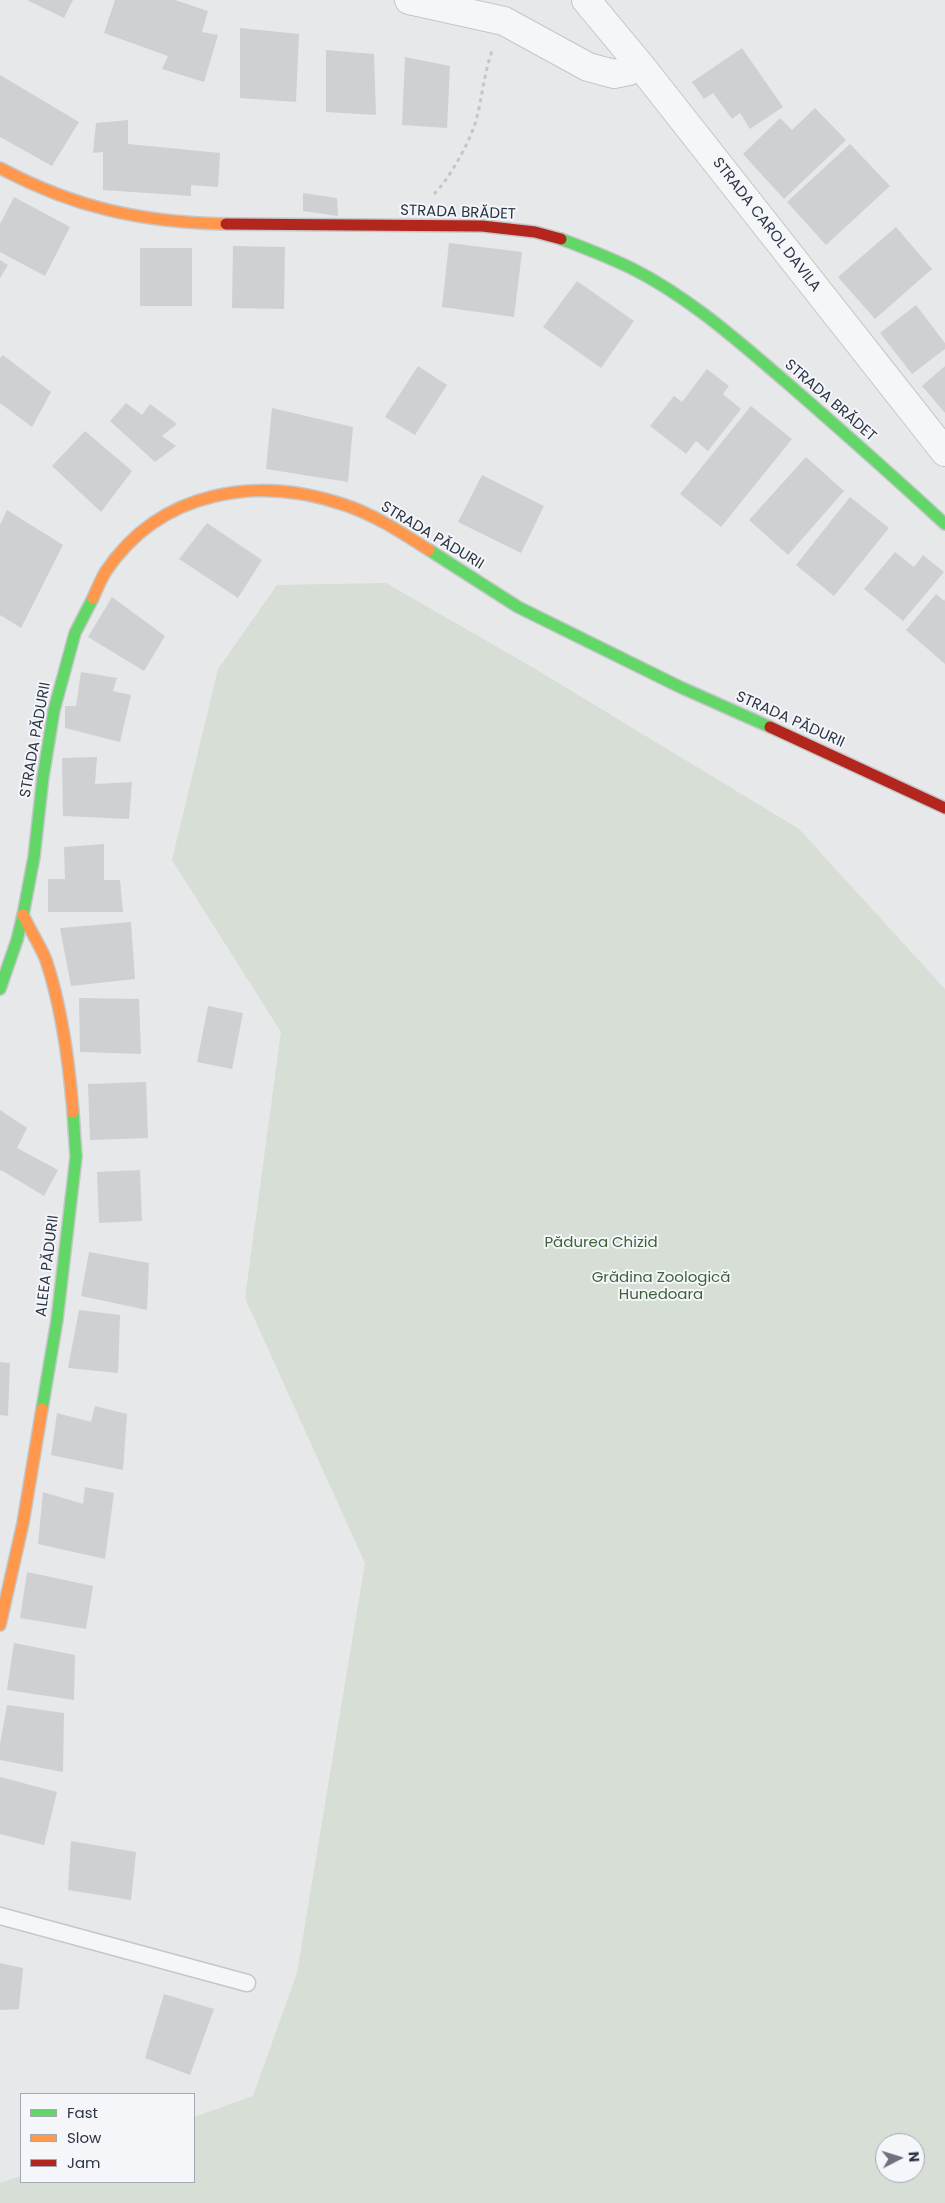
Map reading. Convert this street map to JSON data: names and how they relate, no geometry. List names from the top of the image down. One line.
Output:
{"streets":{"street":["STRADA BRĂDET","STRADA CAROL DAVILA","STRADA PĂDURII","ALEEA PĂDURII"]},"crossings":[["STRADA PĂDURII","ALEEA PĂDURII"]],"parks":["Pădurea Chizid","Grădina Zoologică Hunedoara"],"legend":["Fast","Slow","Jam"],"north":"right"}
